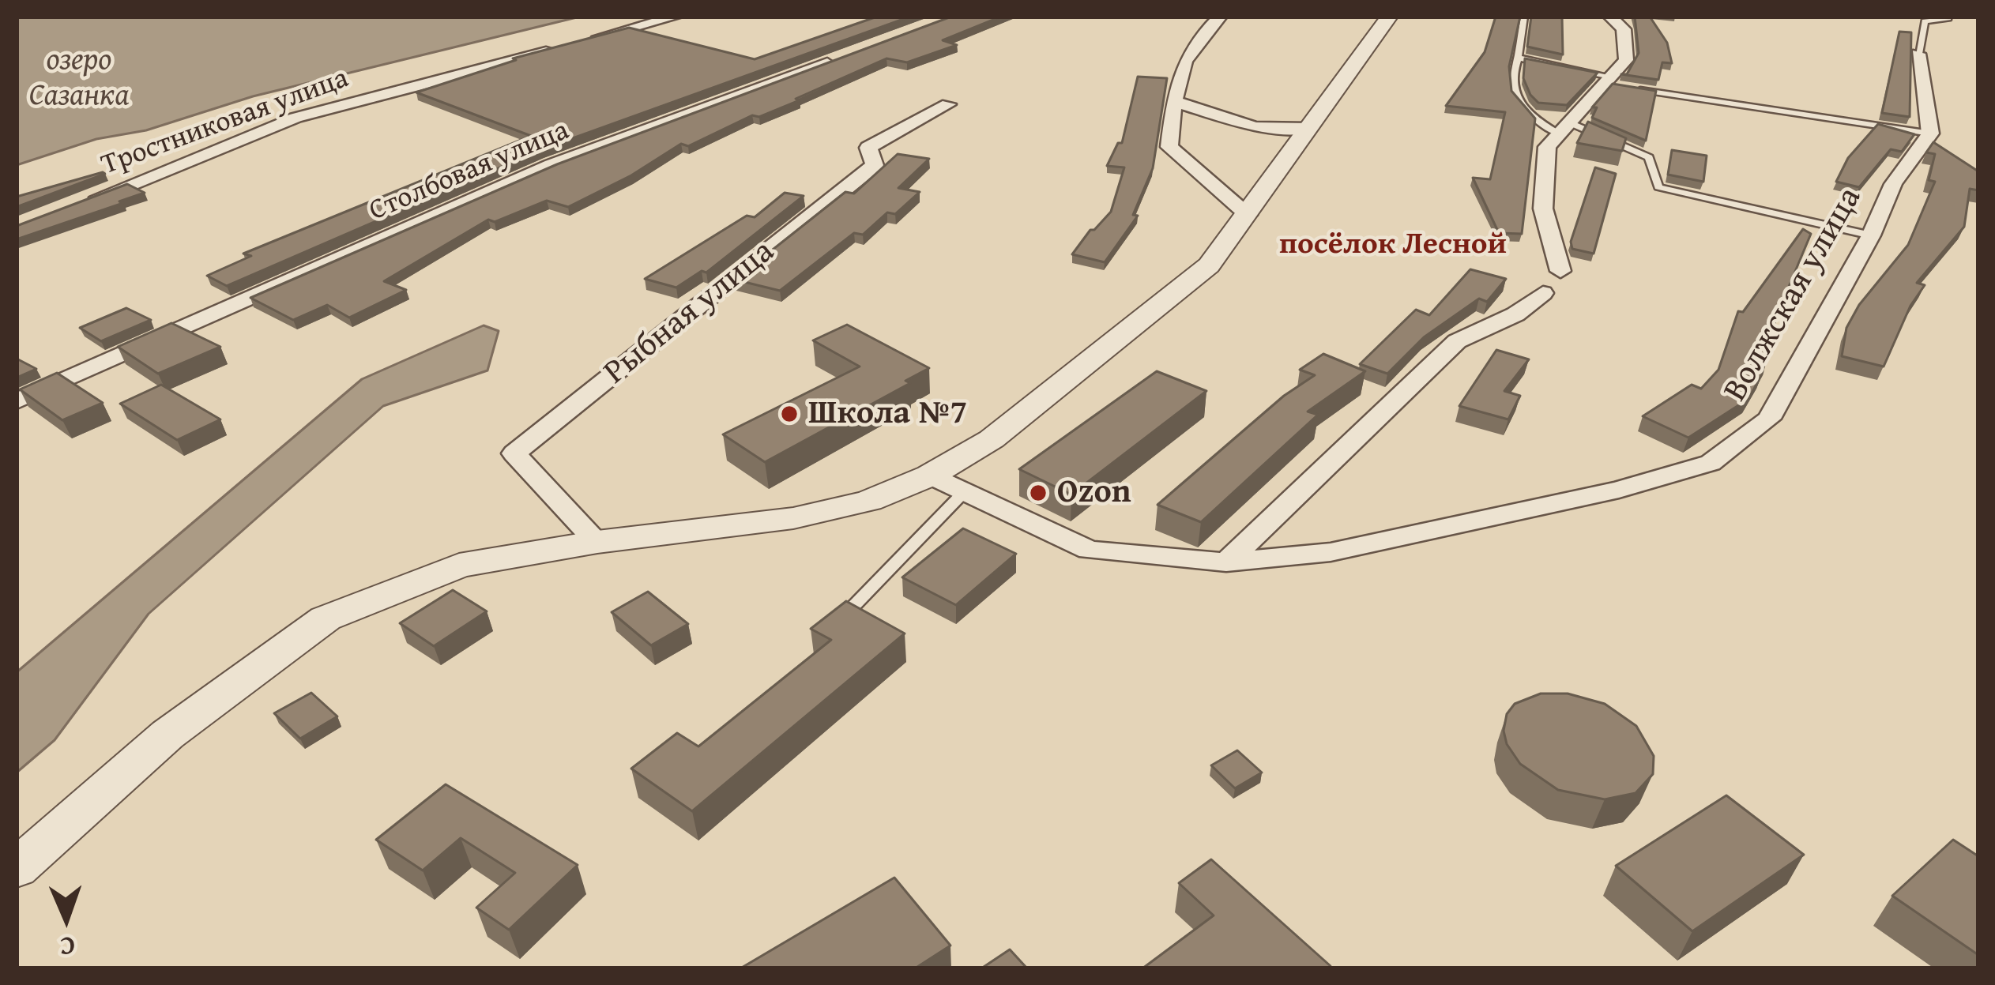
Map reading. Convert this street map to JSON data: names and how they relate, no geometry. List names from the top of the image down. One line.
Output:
{"streets":{"street":["Тростниковая улица","Столбовая улица","Волжская улица","Рыбная улица"]},"districts":["посёлок Лесной"],"water":["озеро Сазанка"],"places":["Школа №7","Ozon"],"north":"bottom"}
